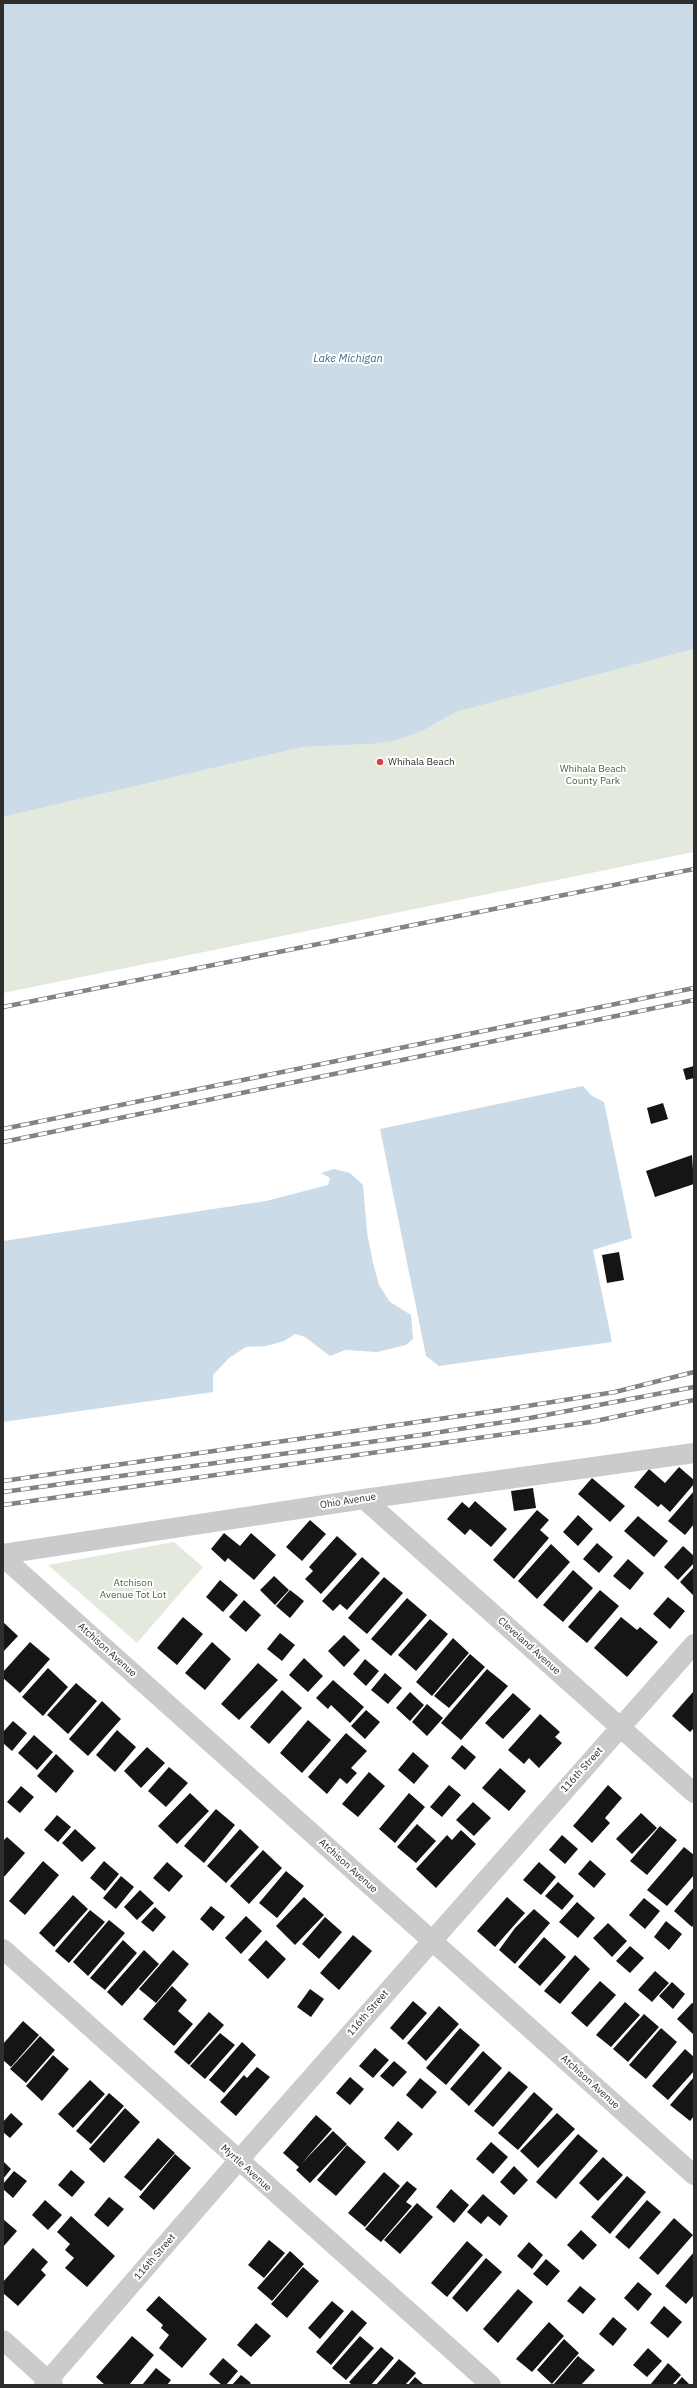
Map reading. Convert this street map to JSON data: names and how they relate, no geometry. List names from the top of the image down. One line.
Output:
{"streets":{"street":["Ohio Avenue","Cleveland Avenue","Atchison Avenue","116th Street","Myrtle Avenue"]},"crossings":[["Ohio Avenue","Cleveland Avenue"],["Ohio Avenue","Atchison Avenue"],["Cleveland Avenue","116th Street"],["Atchison Avenue","116th Street"],["116th Street","Myrtle Avenue"]],"water":["Lake Michigan"],"parks":["Whihala Beach County Park","Atchison Avenue Tot Lot"],"places":["Whihala Beach"]}
